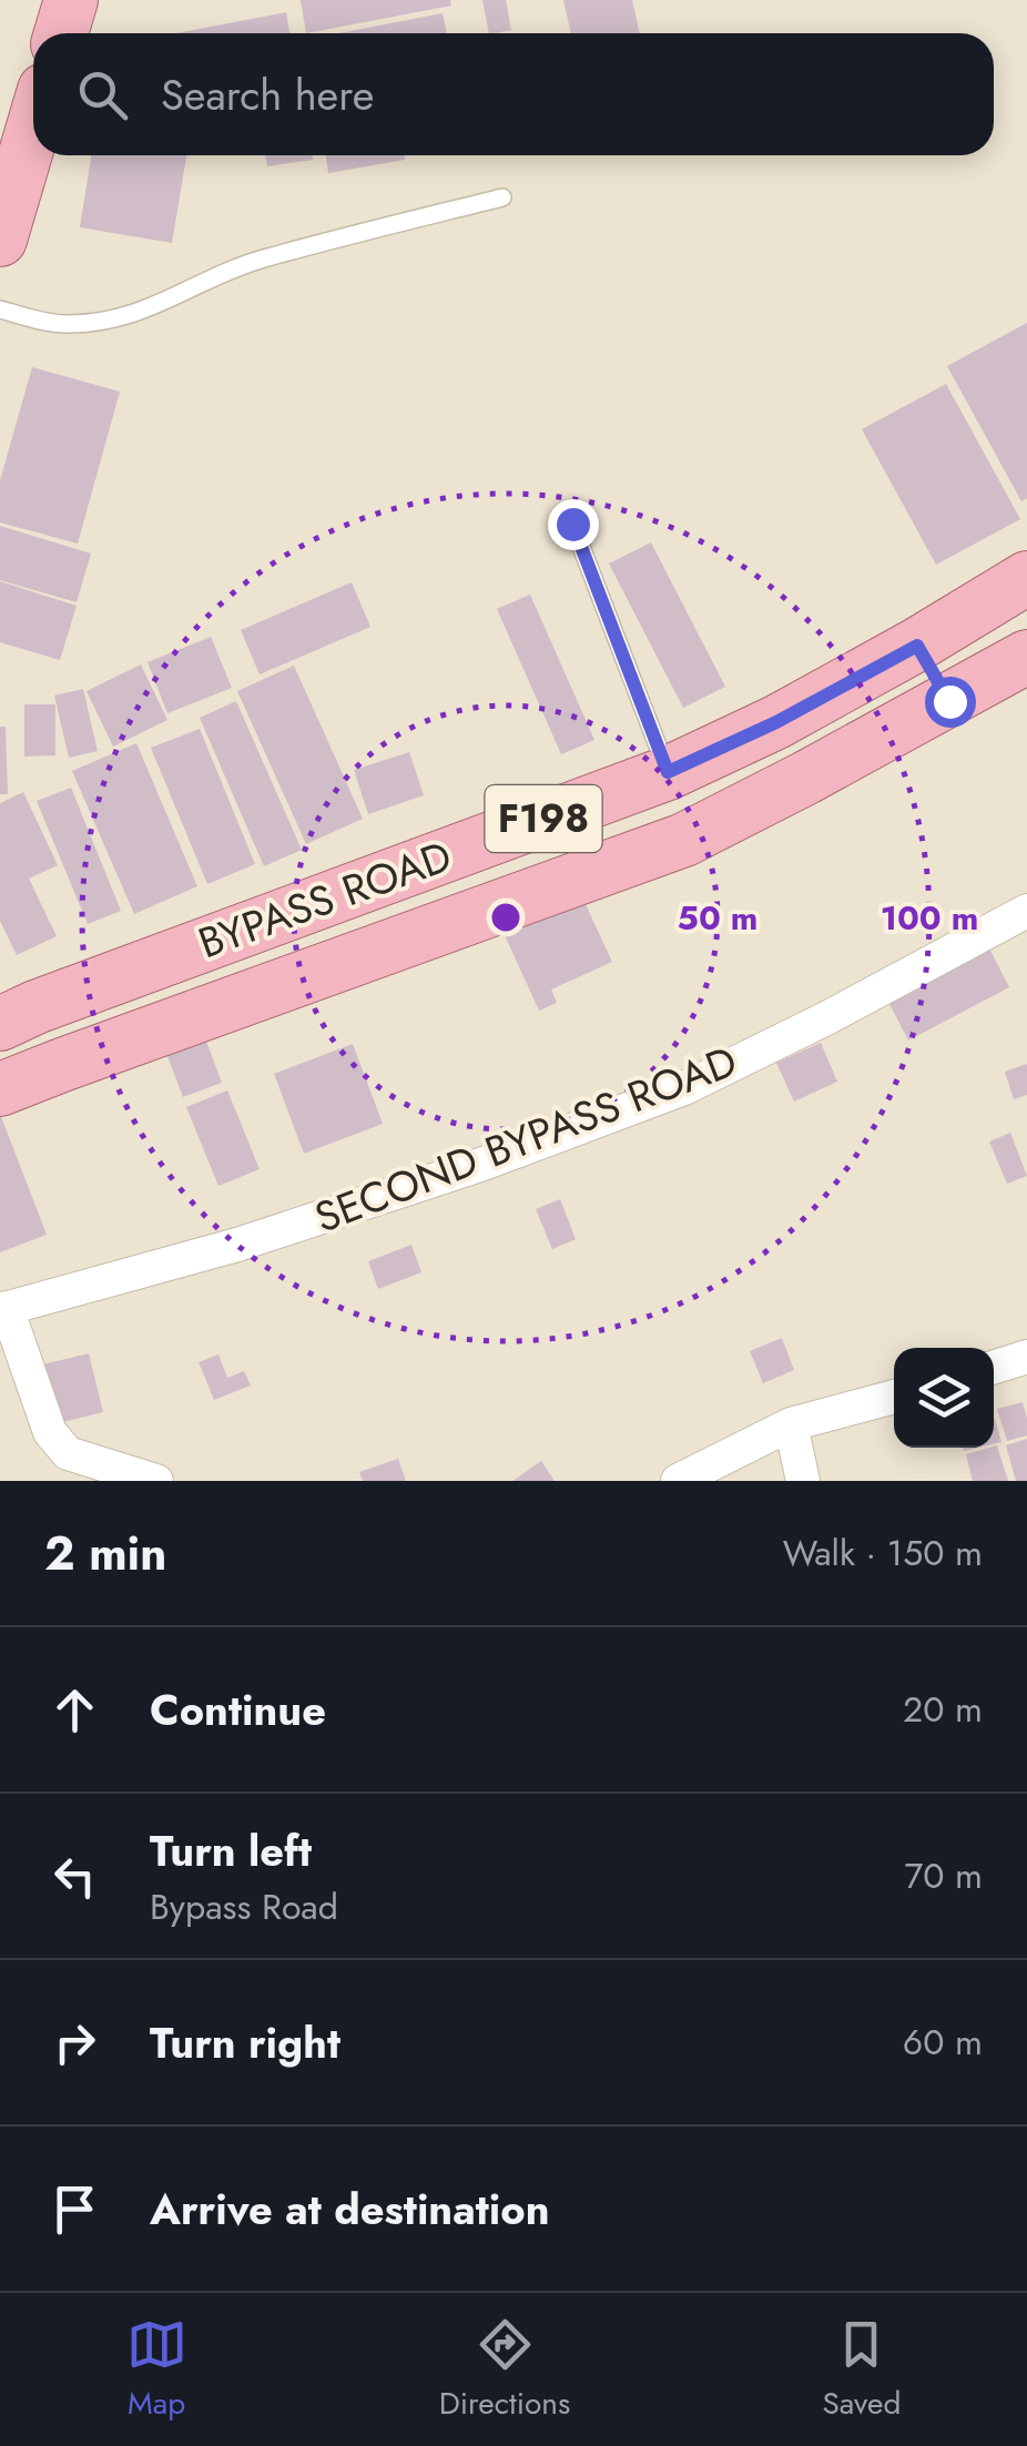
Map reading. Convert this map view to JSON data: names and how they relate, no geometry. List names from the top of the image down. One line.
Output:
{"streets":{"main road":["F198","BYPASS ROAD"],"street":["SECOND BYPASS ROAD"]},"crossings":[["F198","BYPASS ROAD"]],"page":{"search":"Search here","heading":["2 min","Walk · 150 m"],"list":[["Continue","20 m"],["Turn left","Bypass Road","70 m"],["Turn right","60 m"],"Arrive at destination"],"nav":["Map","Directions","Saved"]},"rings":["50 m","100 m"]}
